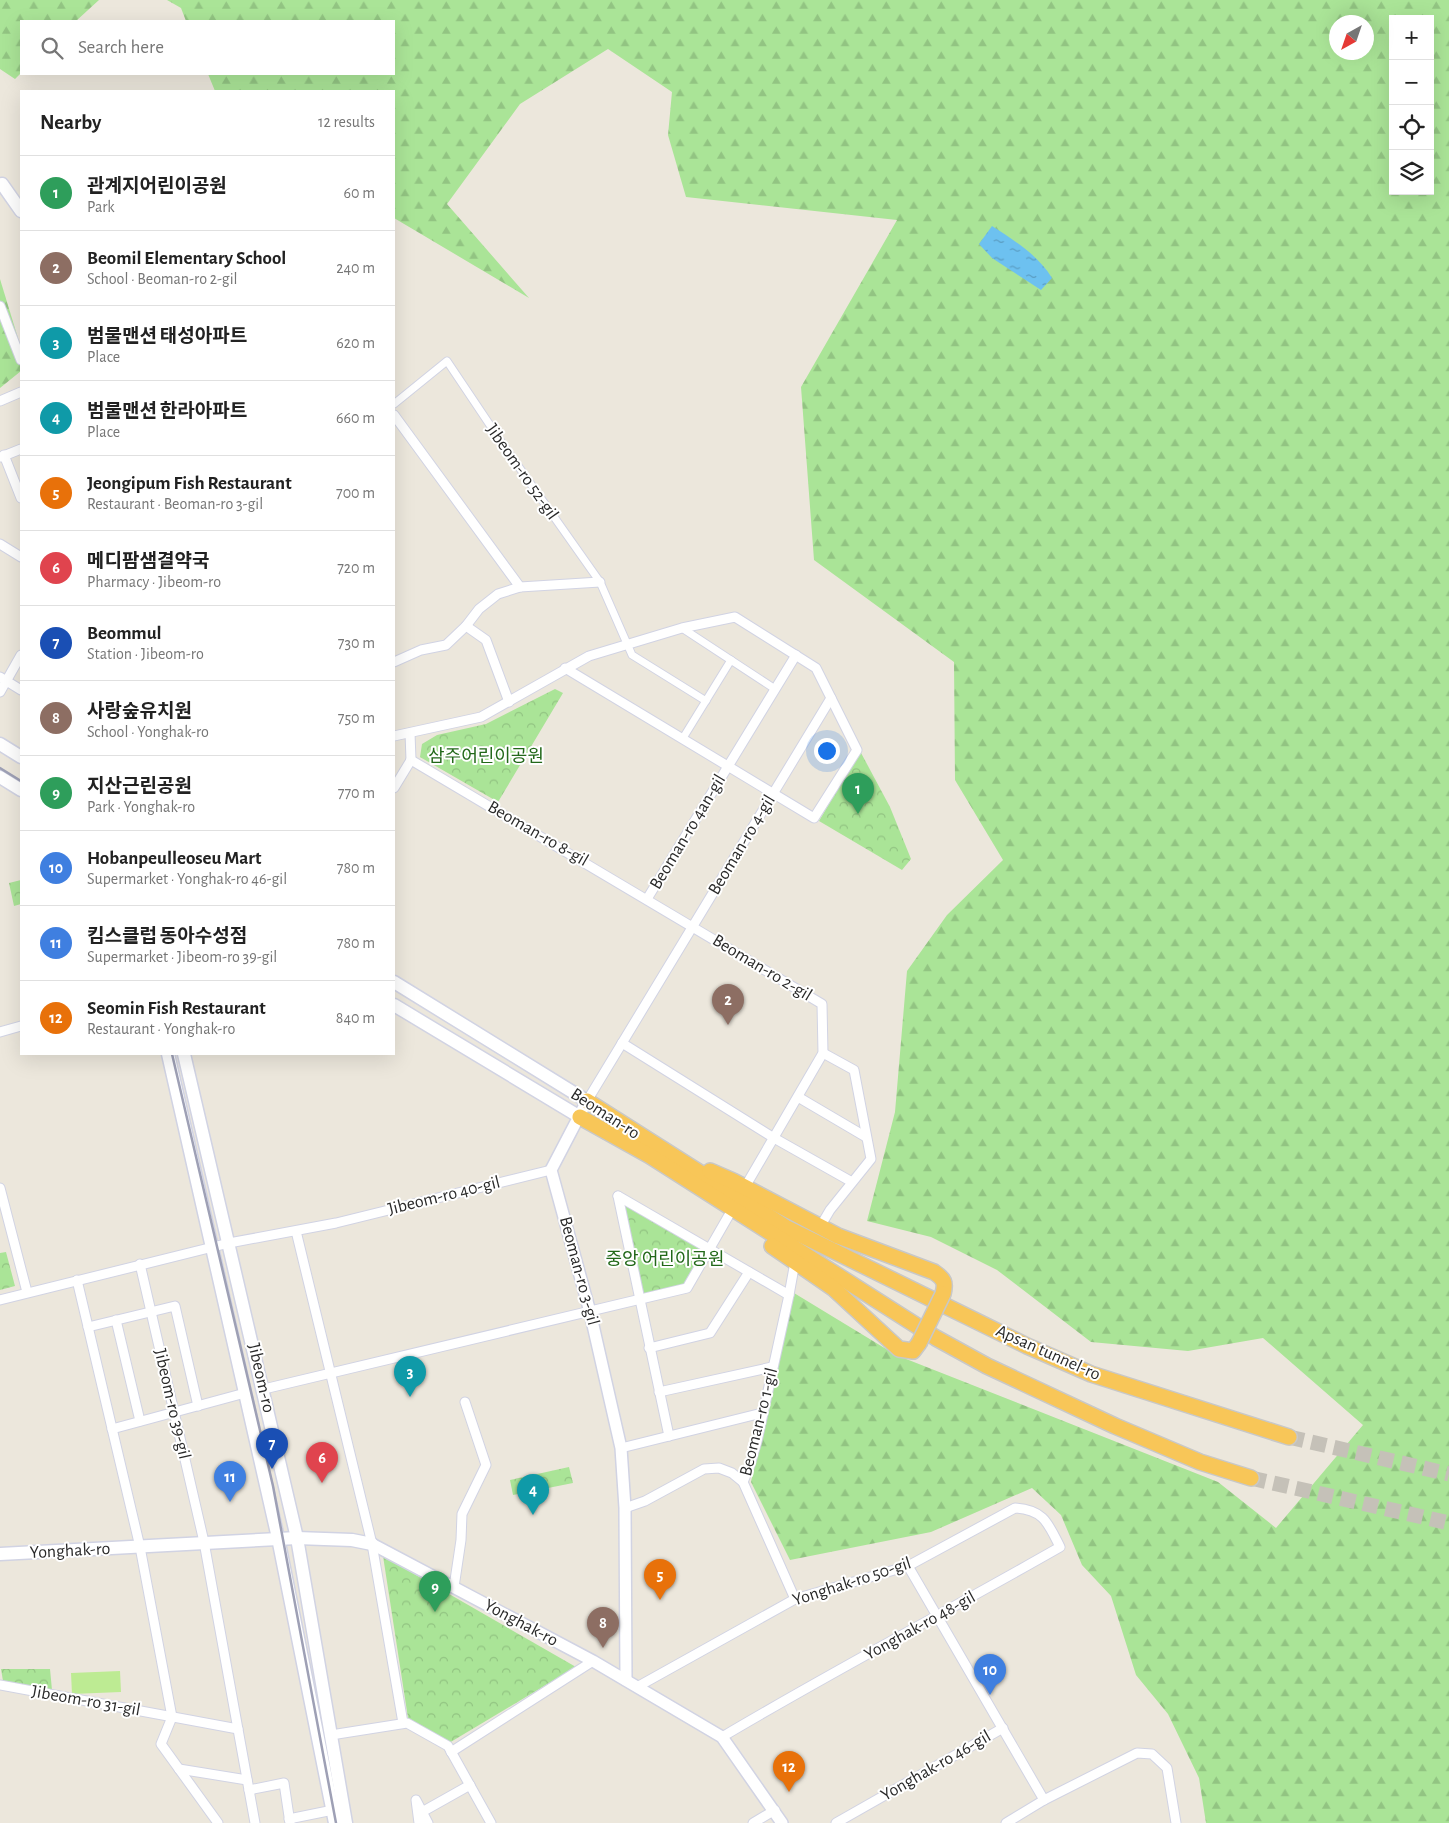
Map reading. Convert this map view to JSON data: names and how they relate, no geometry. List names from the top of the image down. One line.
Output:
{"streets":{"highway":["Beoman-ro","Apsan tunnel-ro"],"main road":["Jibeom-ro","Yonghak-ro"],"street":["Jibeom-ro 52-gil","Beoman-ro 4an-gil","Beoman-ro 8-gil","Beoman-ro 4-gil","Beoman-ro 2-gil","Jibeom-ro 40-gil","Beoman-ro 3-gil","Jibeom-ro 39-gil","Beoman-ro 1-gil","Yonghak-ro 50-gil","Yonghak-ro 48-gil","Jibeom-ro 31-gil","Yonghak-ro 46-gil"]},"crossings":[["Beoman-ro 4an-gil","Beoman-ro 8-gil"],["Beoman-ro 4an-gil","Beoman-ro 4-gil"],["Beoman-ro 8-gil","Beoman-ro 4-gil"],["Beoman-ro 8-gil","Beoman-ro 2-gil"],["Beoman-ro 4-gil","Beoman-ro 2-gil"],["Beoman-ro 4-gil","Beoman-ro"],["Beoman-ro","Apsan tunnel-ro"],["Jibeom-ro 40-gil","Beoman-ro 3-gil"],["Beoman-ro 3-gil","Yonghak-ro"],["Jibeom-ro","Yonghak-ro"],["Jibeom-ro 39-gil","Yonghak-ro"],["Beoman-ro 1-gil","Yonghak-ro 50-gil"],["Yonghak-ro","Yonghak-ro 50-gil"],["Yonghak-ro","Yonghak-ro 48-gil"],["Yonghak-ro 50-gil","Yonghak-ro 48-gil"],["Yonghak-ro 50-gil","Yonghak-ro 46-gil"],["Yonghak-ro 48-gil","Yonghak-ro 46-gil"]],"parks":["삼주어린이공원","중앙 어린이공원"],"north":"bottom left","page":{"map_buttons":["+","−"],"search":"Search here","heading":["Nearby","12 results"],"list":[{"mark":"1","name":"관계지어린이공원","note":"Park","value":"60 m"},{"mark":"2","name":"Beomil Elementary School","note":"School · Beoman-ro 2-gil","value":"240 m"},{"mark":"3","name":"범물맨션 태성아파트","note":"Place","value":"620 m"},{"mark":"4","name":"범물맨션 한라아파트","note":"Place","value":"660 m"},{"mark":"5","name":"Jeongipum Fish Restaurant","note":"Restaurant · Beoman-ro 3-gil","value":"700 m"},{"mark":"6","name":"메디팜샘결약국","note":"Pharmacy · Jibeom-ro","value":"720 m"},{"mark":"7","name":"Beommul","note":"Station · Jibeom-ro","value":"730 m"},{"mark":"8","name":"사랑숲유치원","note":"School · Yonghak-ro","value":"750 m"},{"mark":"9","name":"지산근린공원","note":"Park · Yonghak-ro","value":"770 m"},{"mark":"10","name":"Hobanpeulleoseu Mart","note":"Supermarket · Yonghak-ro 46-gil","value":"780 m"},{"mark":"11","name":"킴스클럽 동아수성점","note":"Supermarket · Jibeom-ro 39-gil","value":"780 m"},{"mark":"12","name":"Seomin Fish Restaurant","note":"Restaurant · Yonghak-ro","value":"840 m"}],"pins":["1","2","3","7","6","11","4","5","9","8","10","12"]}}
